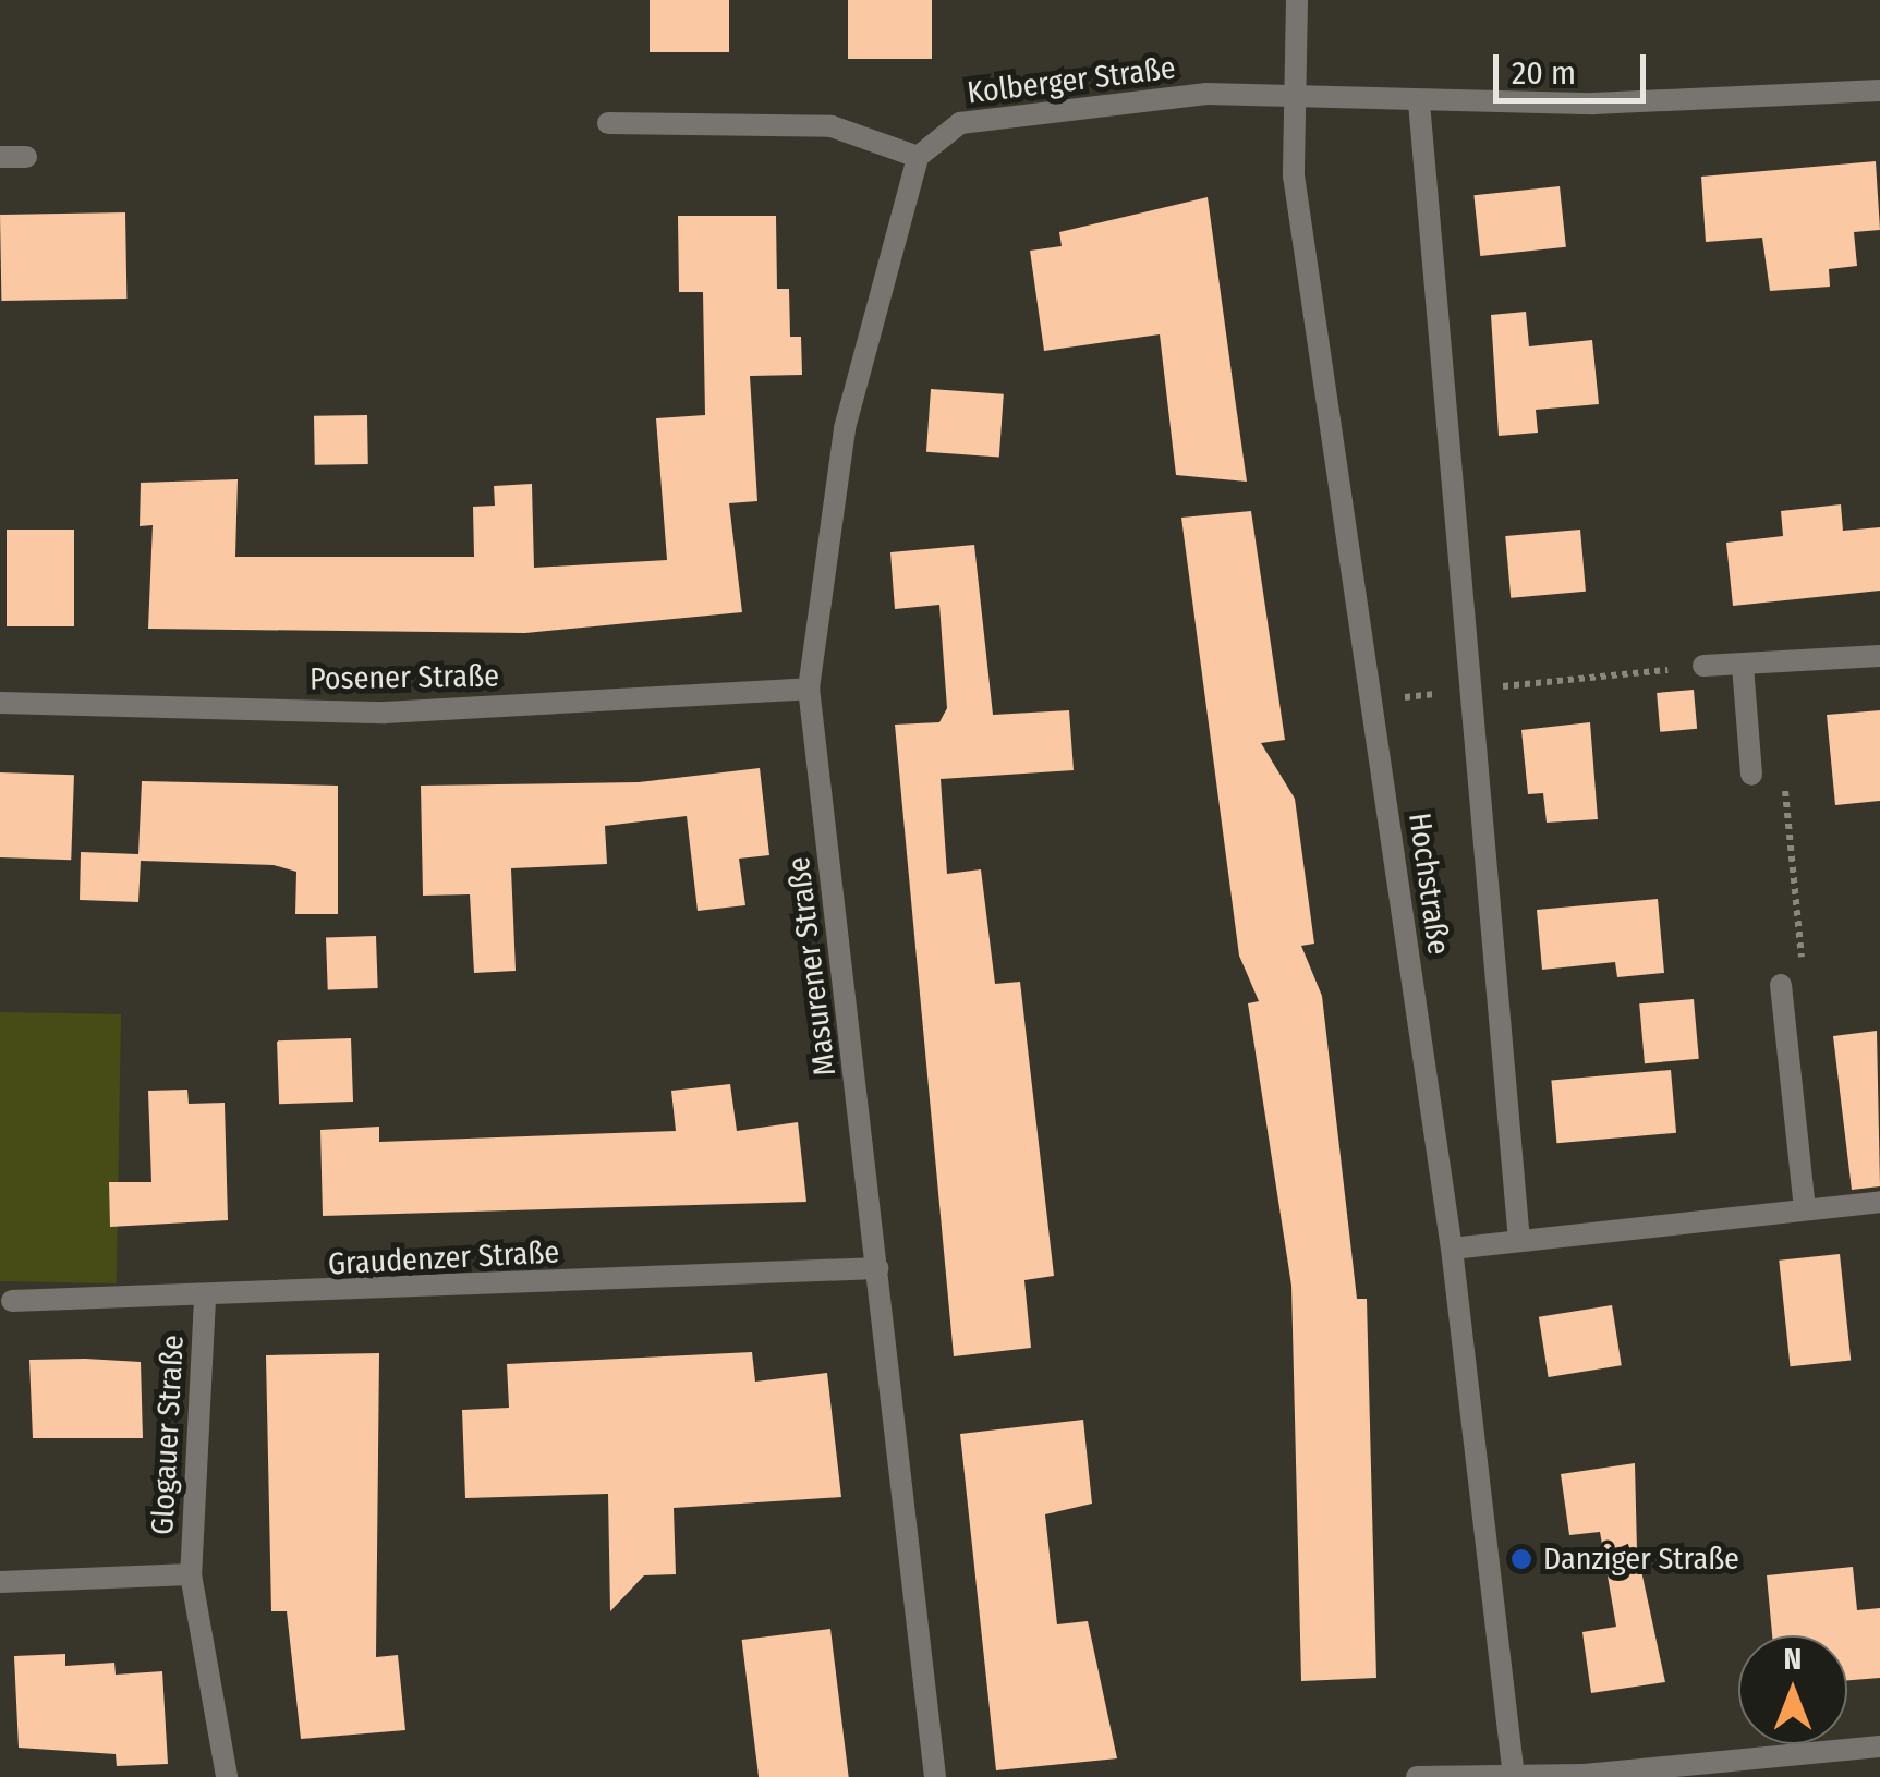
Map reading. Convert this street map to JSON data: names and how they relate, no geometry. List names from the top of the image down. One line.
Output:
{"streets":{"street":["Kolberger Straße","Posener Straße","Hochstraße","Masurener Straße","Graudenzer Straße","Glogauer Straße"]},"crossings":[["Kolberger Straße","Hochstraße"],["Kolberger Straße","Masurener Straße"],["Posener Straße","Masurener Straße"],["Masurener Straße","Graudenzer Straße"],["Graudenzer Straße","Glogauer Straße"]],"places":["Danziger Straße"],"scale_bar":"20 m","north":"top"}
